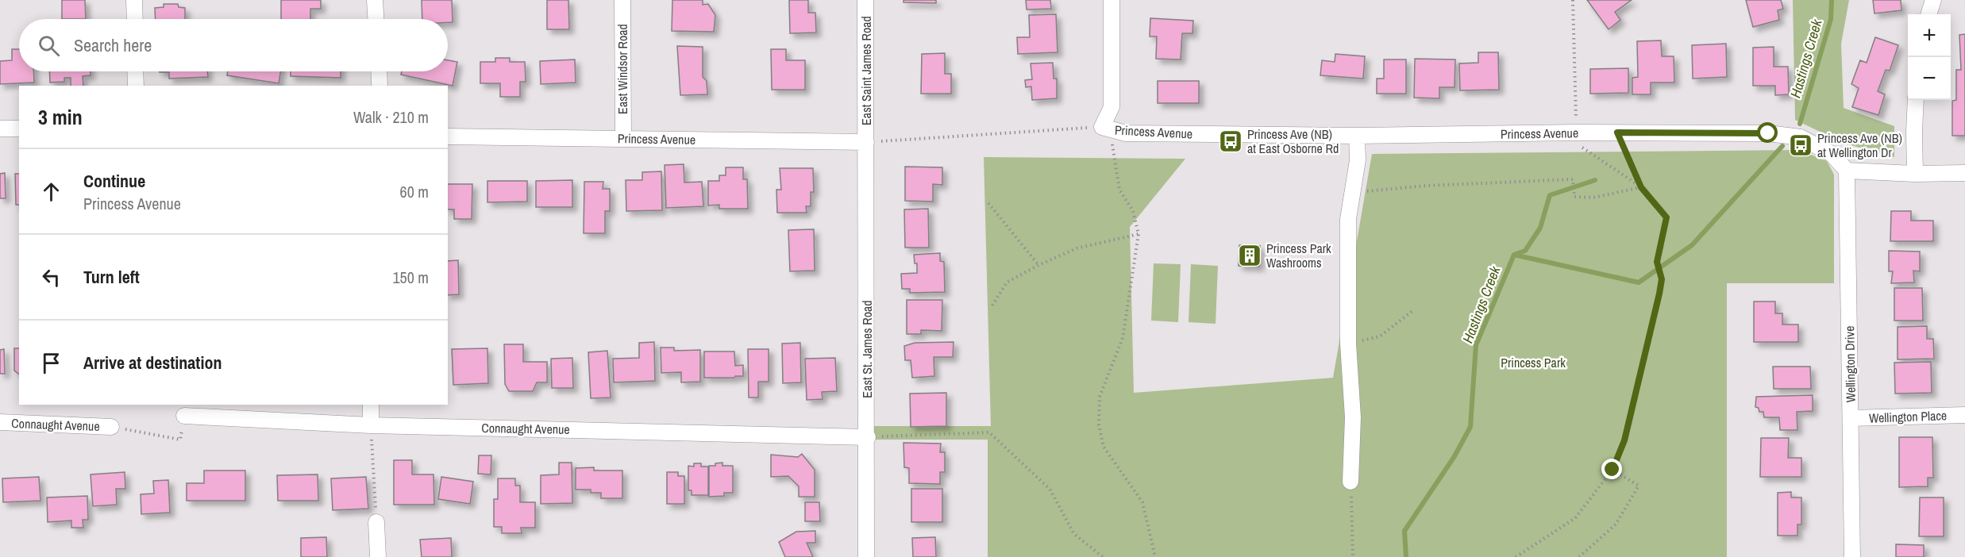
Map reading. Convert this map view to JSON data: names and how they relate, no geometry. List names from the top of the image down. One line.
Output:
{"streets":{"street":["East Windsor Road","East Saint James Road","Princess Avenue","East St. James Road","Wellington Drive","Wellington Place","Connaught Avenue"]},"crossings":[["East Windsor Road","Princess Avenue"],["East Saint James Road","Princess Avenue"],["East Saint James Road","East St. James Road"],["Princess Avenue","East St. James Road"],["Princess Avenue","Wellington Drive"],["East St. James Road","Connaught Avenue"],["Wellington Drive","Wellington Place"]],"water":["Hastings Creek"],"parks":["Princess Park"],"places":{"bus stop":["Princess Ave (NB) at East Osborne Rd","Princess Ave (NB) at Wellington Dr"],"building":["Princess Park Washrooms"]},"page":{"map_buttons":["+","−"],"search":"Search here","heading":["3 min","Walk · 210 m"],"list":[["Continue","Princess Avenue","60 m"],["Turn left","150 m"],"Arrive at destination"]}}
